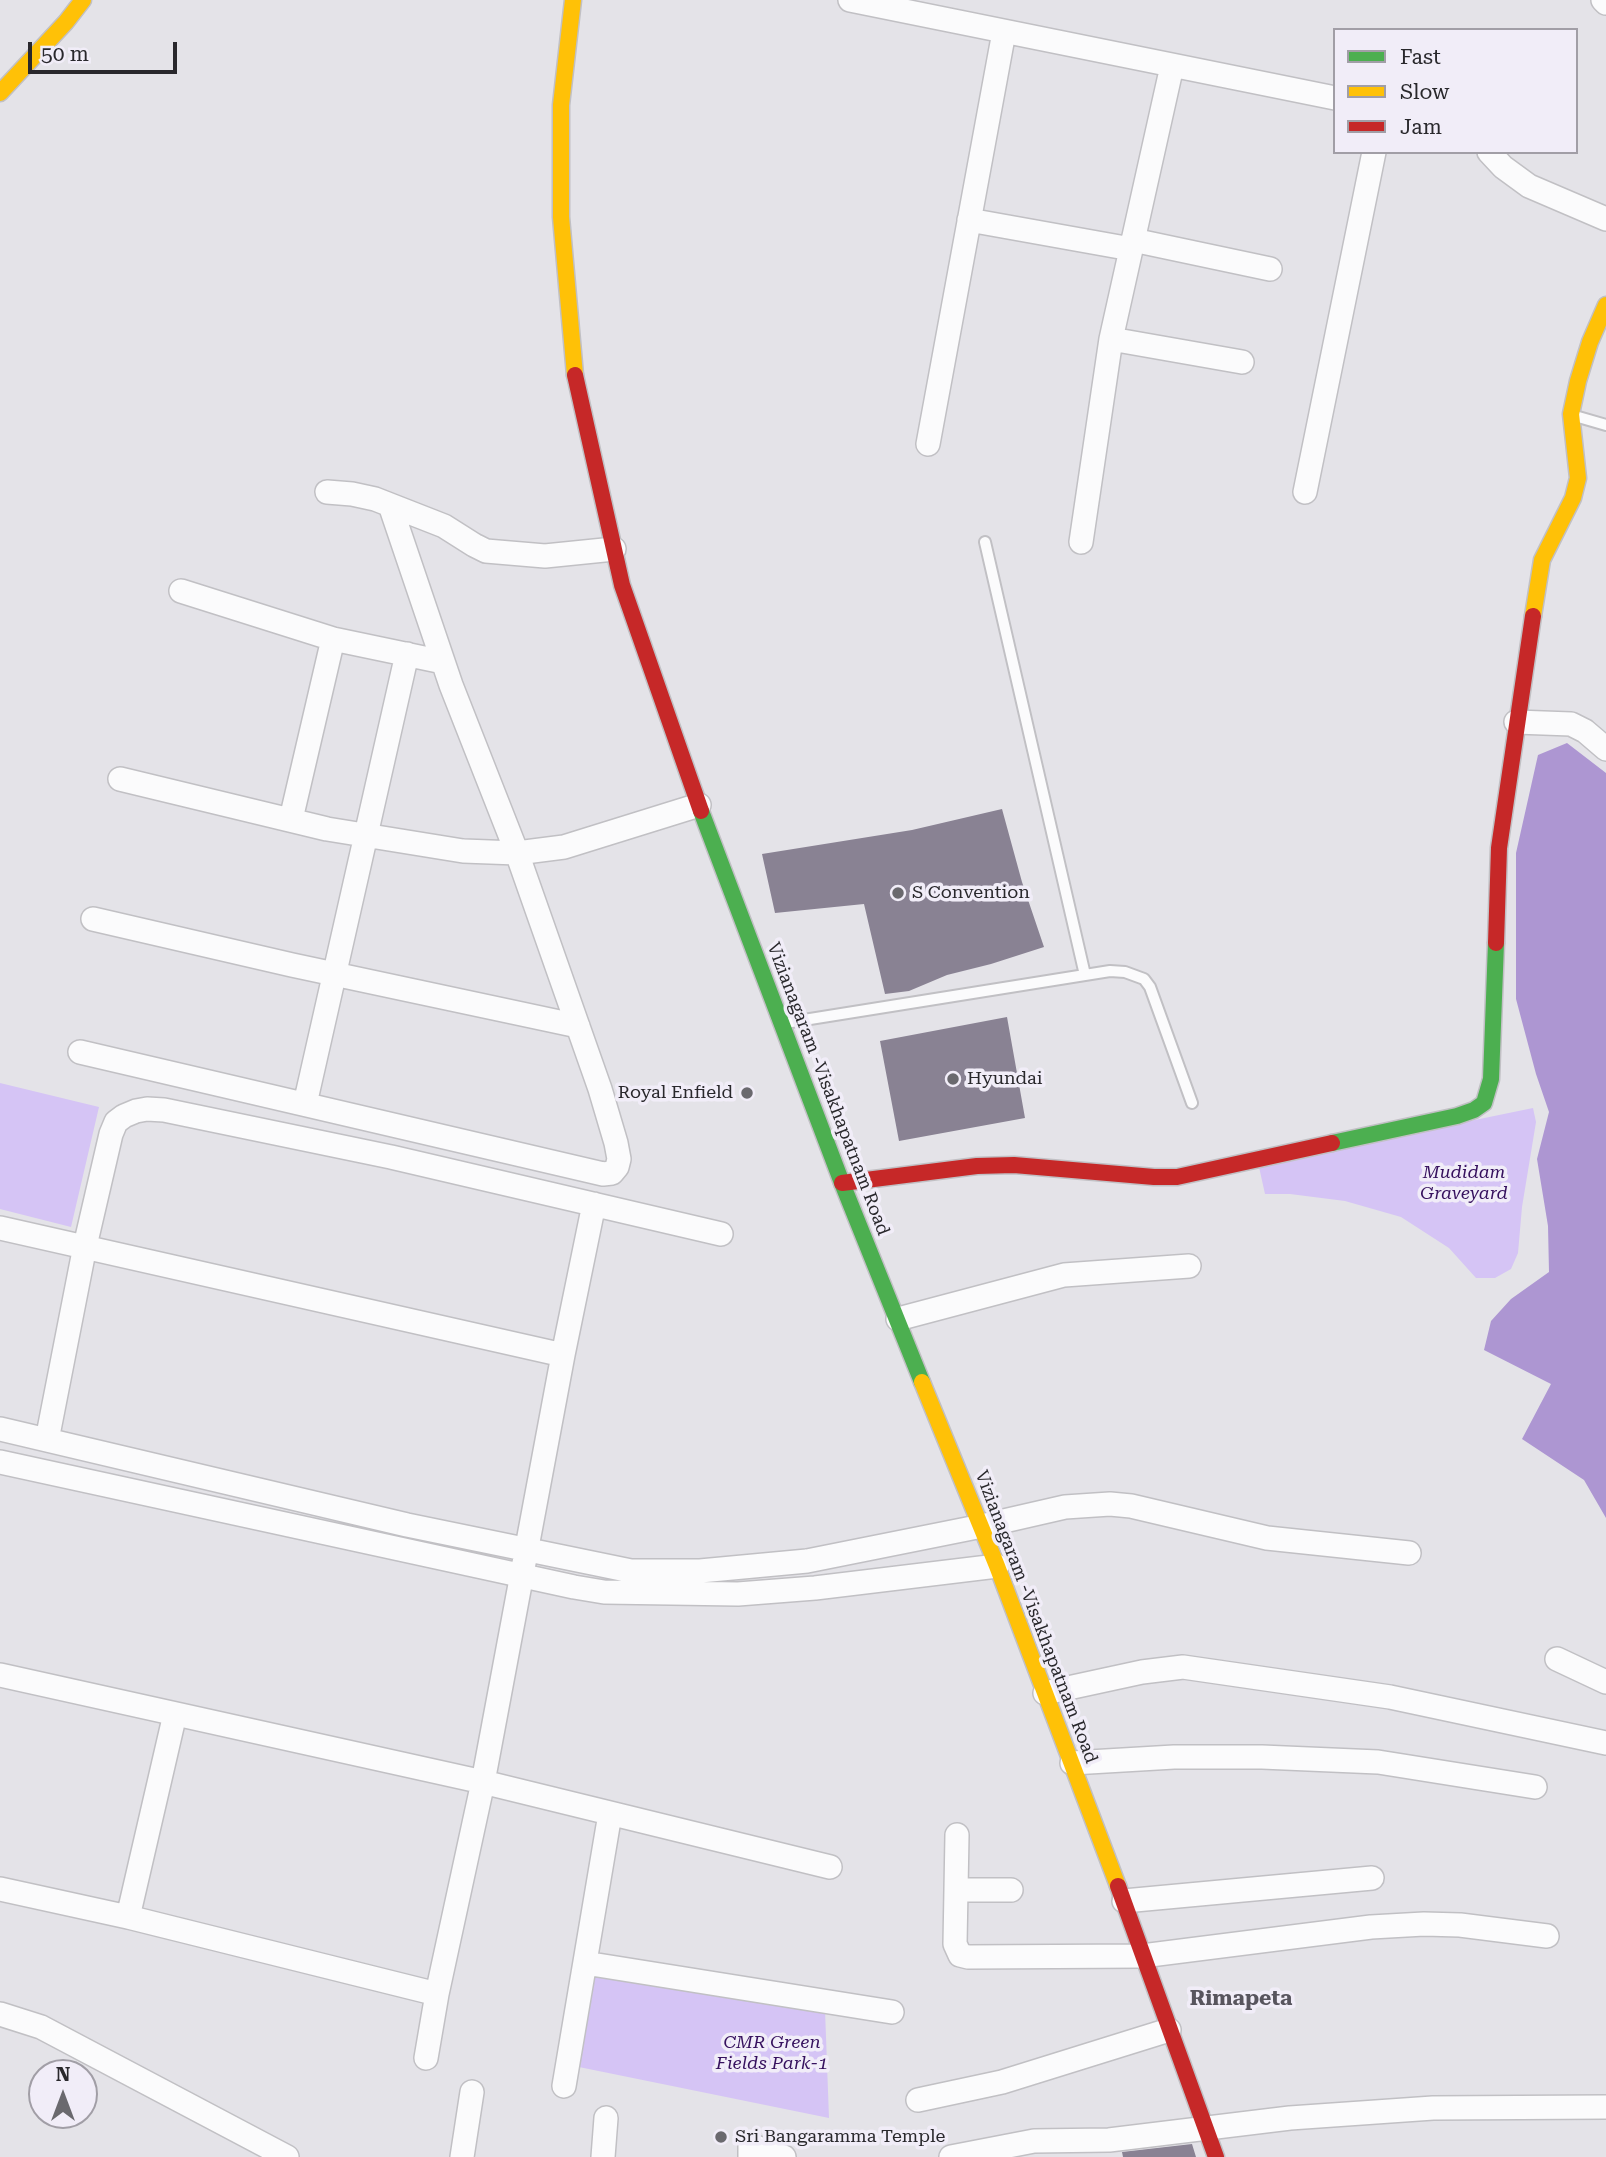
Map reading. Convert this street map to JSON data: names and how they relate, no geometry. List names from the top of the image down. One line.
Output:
{"streets":{"main road":["Vizianagaram -Visakhapatnam Road"]},"districts":["Rimapeta"],"parks":["Mudidam Graveyard","CMR Green Fields Park-1"],"places":["S Convention","Hyundai","Royal Enfield","Sri Bangaramma Temple"],"legend":["Fast","Slow","Jam"],"scale_bar":"50 m","north":"top"}
